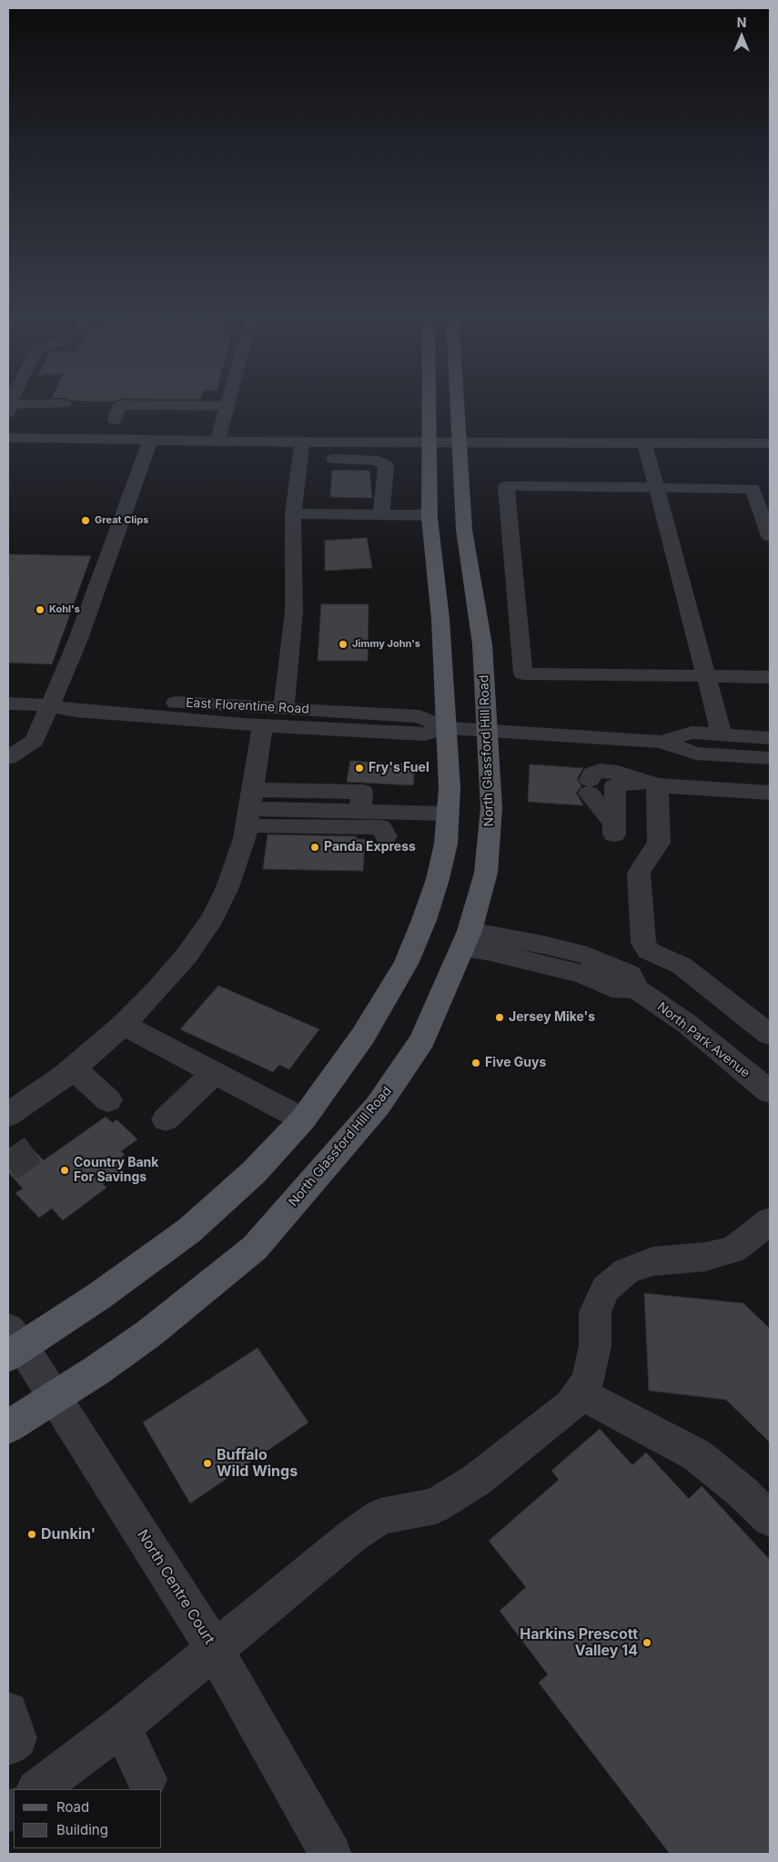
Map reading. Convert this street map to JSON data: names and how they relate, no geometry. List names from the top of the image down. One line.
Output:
{"streets":{"main road":["North Glassford Hill Road"],"street":["East Florentine Road","North Park Avenue","North Centre Court"]},"crossings":[["East Florentine Road","North Glassford Hill Road"],["North Glassford Hill Road","North Centre Court"]],"places":["Great Clips","Kohl's","Jimmy John's","Fry's Fuel","Panda Express","Jersey Mike's","Five Guys","Country Bank For Savings","Buffalo Wild Wings","Dunkin'","Harkins Prescott Valley 14"],"legend":["Road","Building"],"north":"top"}
